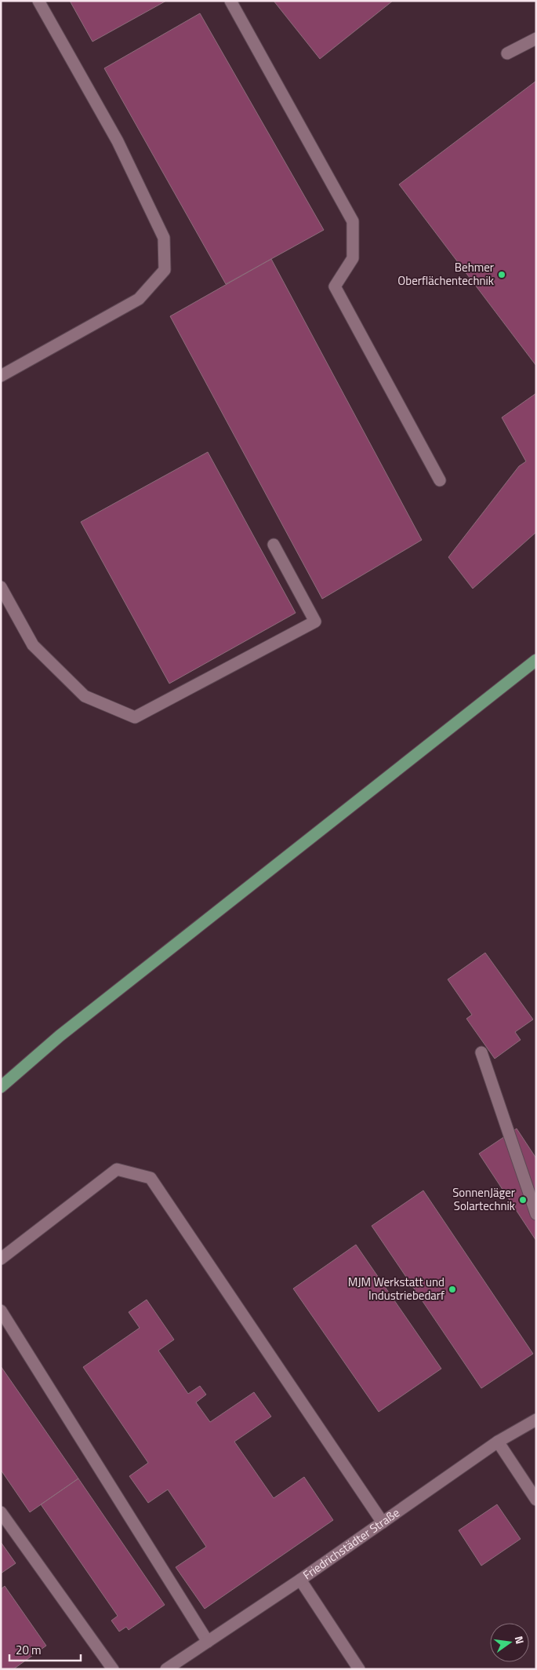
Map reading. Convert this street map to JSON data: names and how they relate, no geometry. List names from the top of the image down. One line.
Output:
{"streets":{"street":["Friedrichstädter Straße"]},"places":["Behmer Oberflächentechnik","SonnenJäger Solartechnik","MJM Werkstatt und Industriebedarf"],"scale_bar":"20 m","north":"right"}
